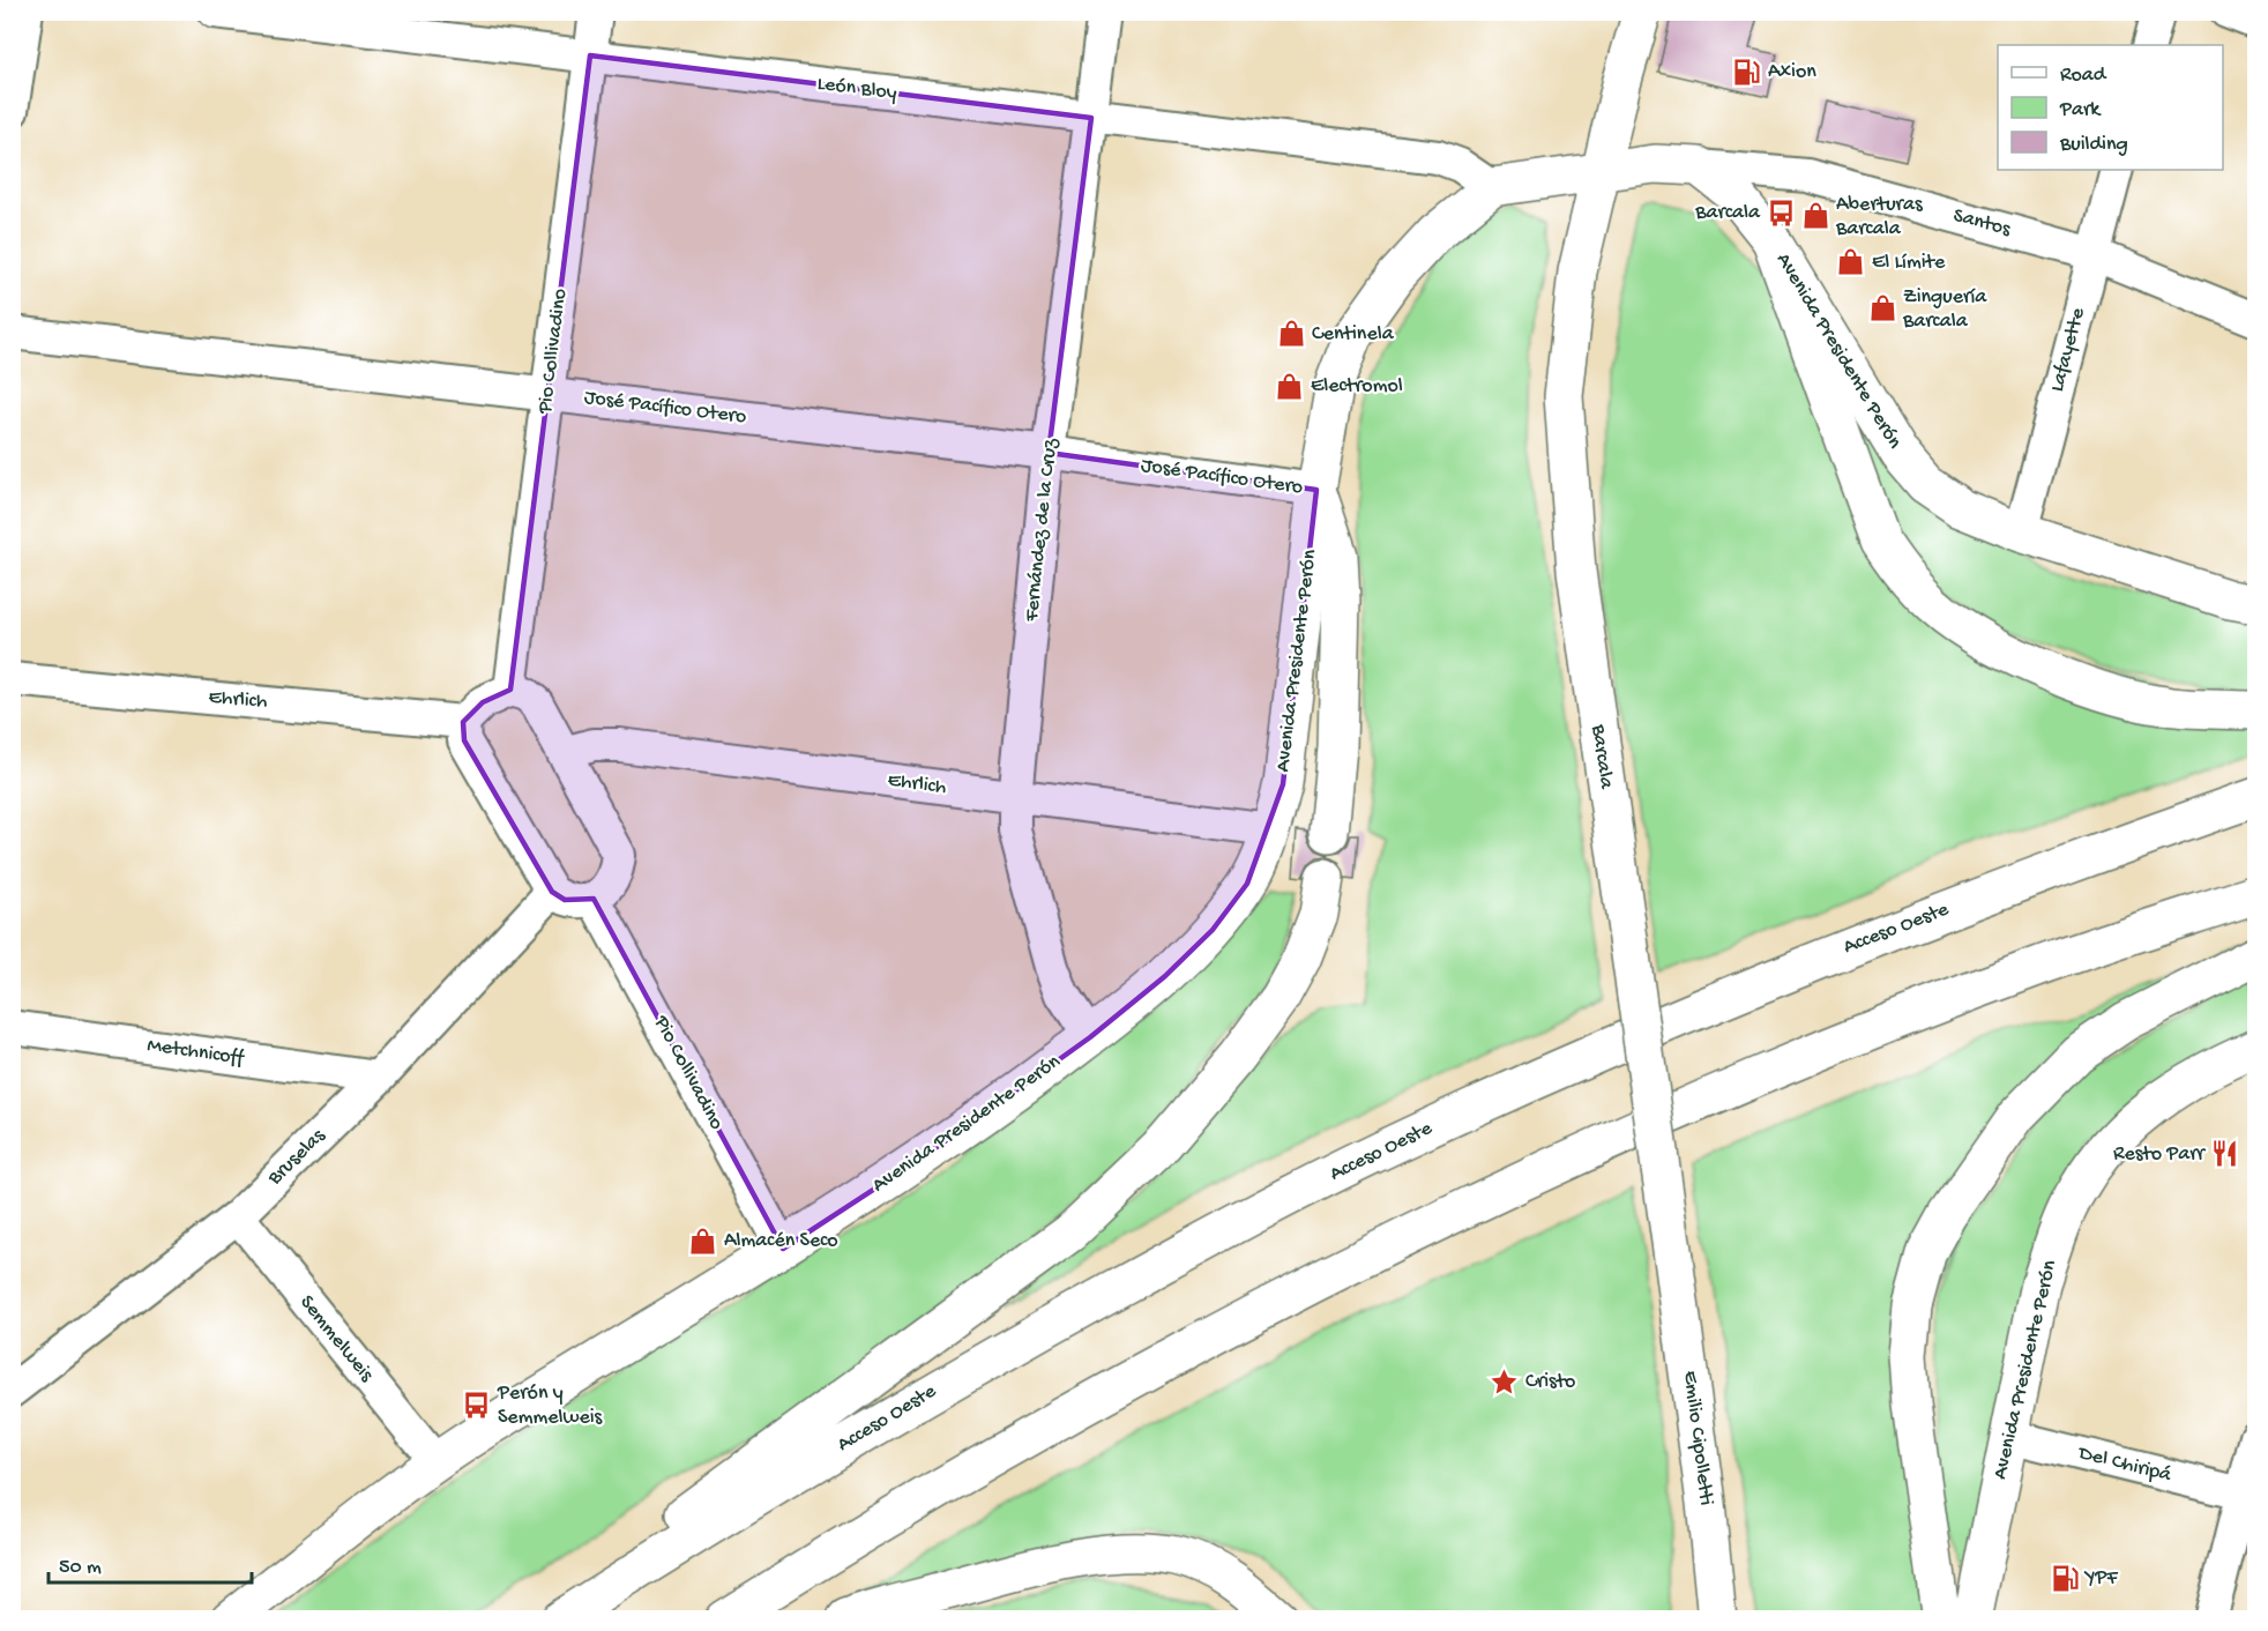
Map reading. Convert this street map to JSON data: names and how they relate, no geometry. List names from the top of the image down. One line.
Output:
{"streets":{"main road":["Avenida Presidente Perón","Barcala","Acceso Oeste","Emilio Cipolletti"],"street":["León Bloy","Santos","Lafayette","Pio Collivadino","José Pacífico Otero","Fernández de la Cruz","Ehrlich","Metchnicoff","Bruselas","Semmelweis","Del Chiripá"]},"crossings":[["León Bloy","Pio Collivadino"],["León Bloy","Avenida Presidente Perón"],["León Bloy","Fernández de la Cruz"],["Santos","Lafayette"],["Santos","Avenida Presidente Perón"],["Lafayette","Avenida Presidente Perón"],["Pio Collivadino","Avenida Presidente Perón"],["Pio Collivadino","José Pacífico Otero"],["Avenida Presidente Perón","José Pacífico Otero"],["Avenida Presidente Perón","Fernández de la Cruz"],["Avenida Presidente Perón","Ehrlich"],["Avenida Presidente Perón","Semmelweis"],["Avenida Presidente Perón","Del Chiripá"],["José Pacífico Otero","Fernández de la Cruz"],["Fernández de la Cruz","Ehrlich"],["Barcala","Emilio Cipolletti"],["Metchnicoff","Bruselas"],["Bruselas","Semmelweis"]],"places":{"fuel station":["Axion","YPF"],"bus stop":["Barcala","Perón y Semmelweis"],"shop":["Aberturas Barcala","El Límite","Zinguería Barcala","Centinela","Electromol","Almacén Seco"],"restaurant":["Resto Parr"],"place":["Cristo"]},"legend":["Road","Park","Building"],"scale_bar":"50 m"}
